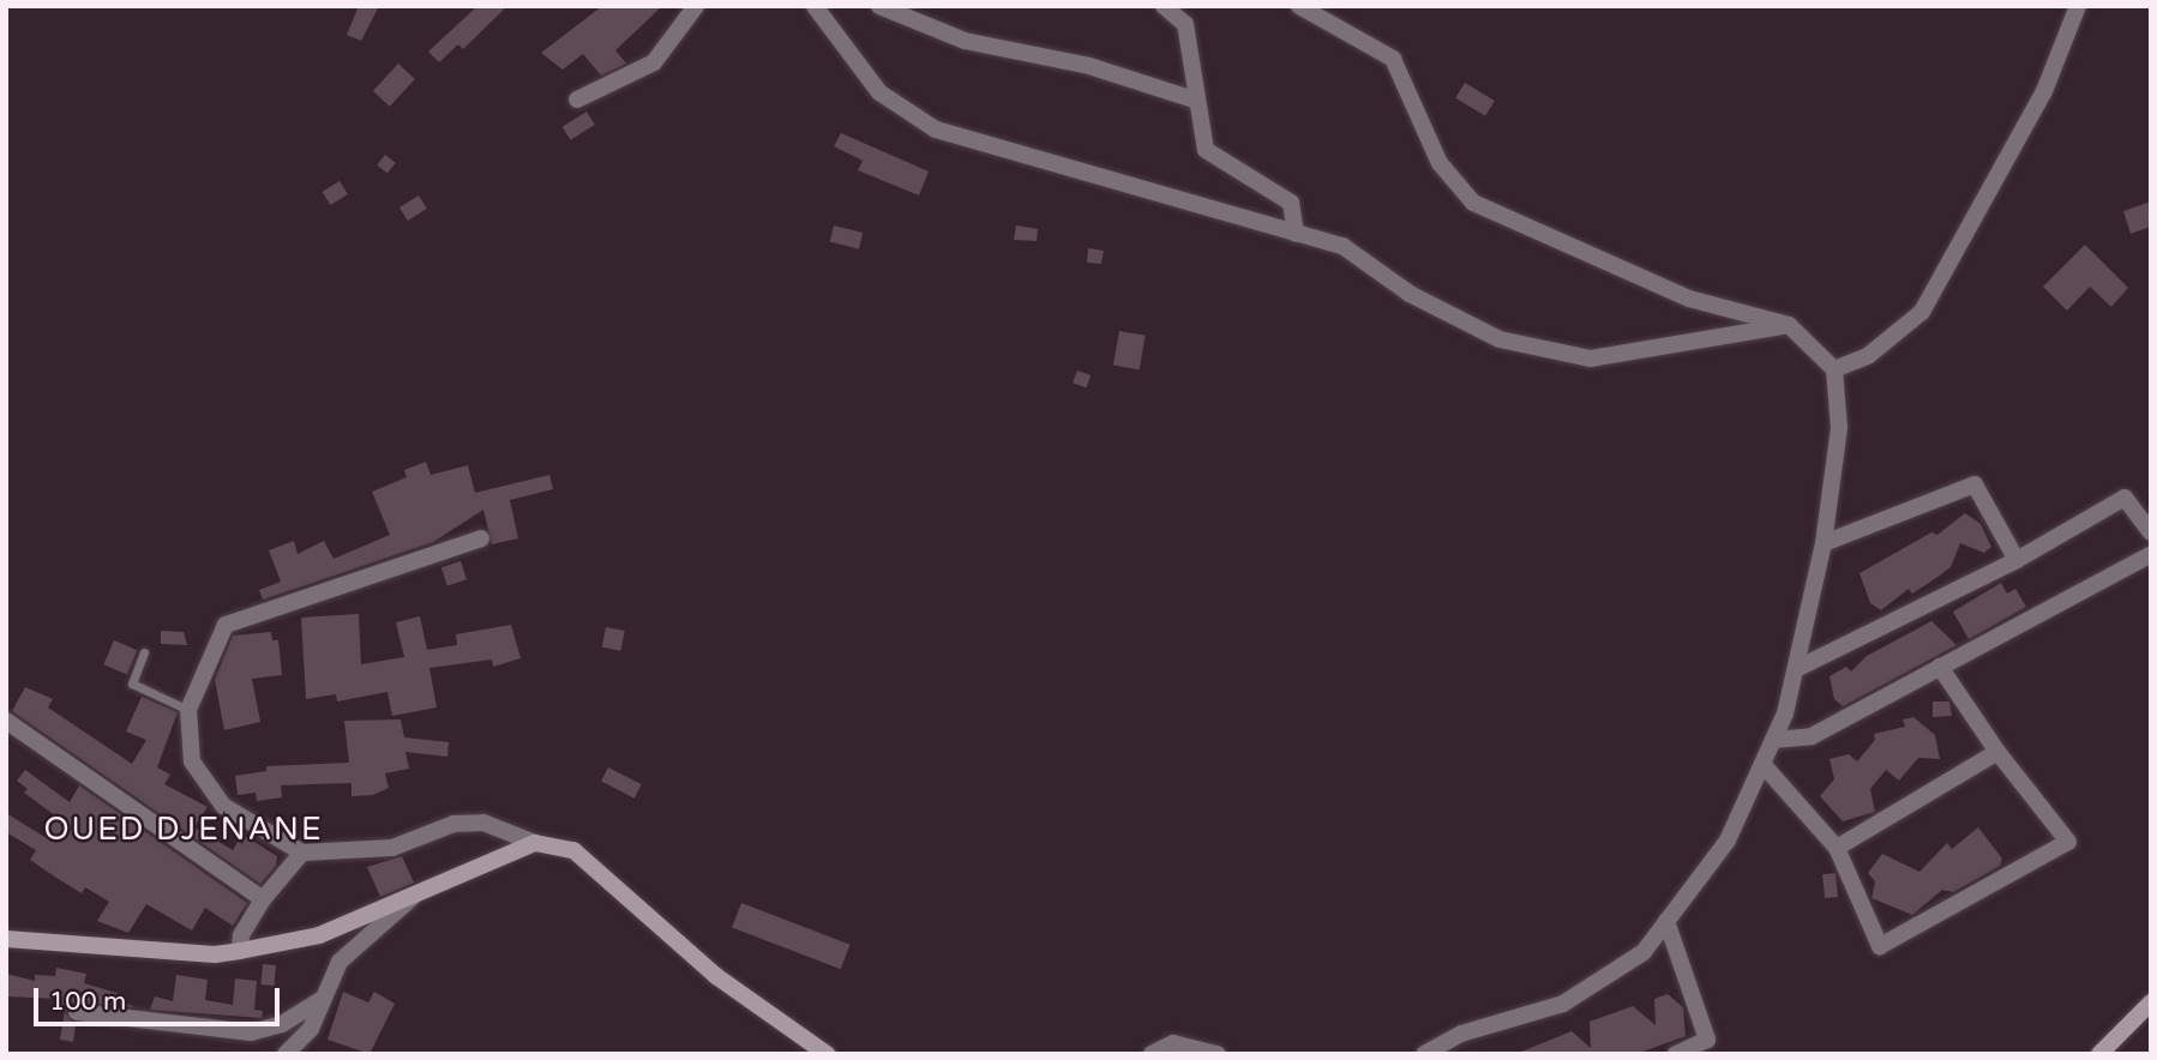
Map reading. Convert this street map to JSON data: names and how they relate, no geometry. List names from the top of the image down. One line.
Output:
{"districts":["OUED DJENANE"],"scale_bar":"100 m"}
